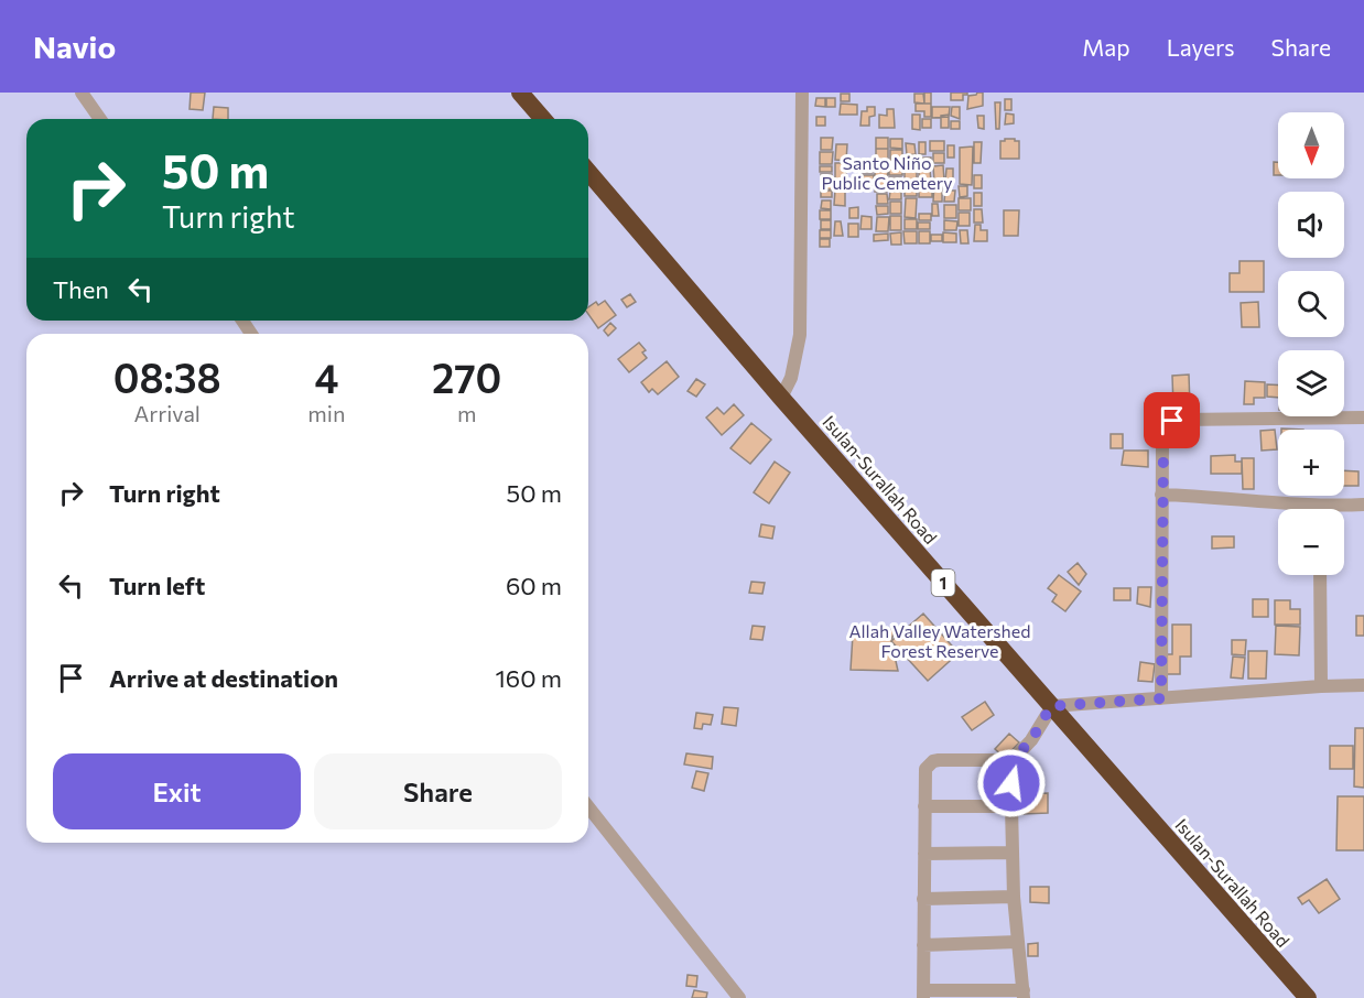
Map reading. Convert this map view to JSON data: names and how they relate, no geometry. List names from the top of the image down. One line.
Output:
{"streets":{"highway":["Isulan-Surallah Road","1"]},"parks":["Santo Niño Public Cemetery","Allah Valley Watershed Forest Reserve"],"north":"bottom","page":{"header":"Navio","nav":["Map","Layers","Share"],"map_buttons":["+","−"],"turn":["50 m","Turn right"],"then":"Then","eta":["08:38","Arrival","4","min","270","m"],"list":[{"name":"Turn right","value":"50 m"},{"name":"Turn left","value":"60 m"},{"name":"Arrive at destination","value":"160 m"}],"buttons":["Exit","Share"]}}
